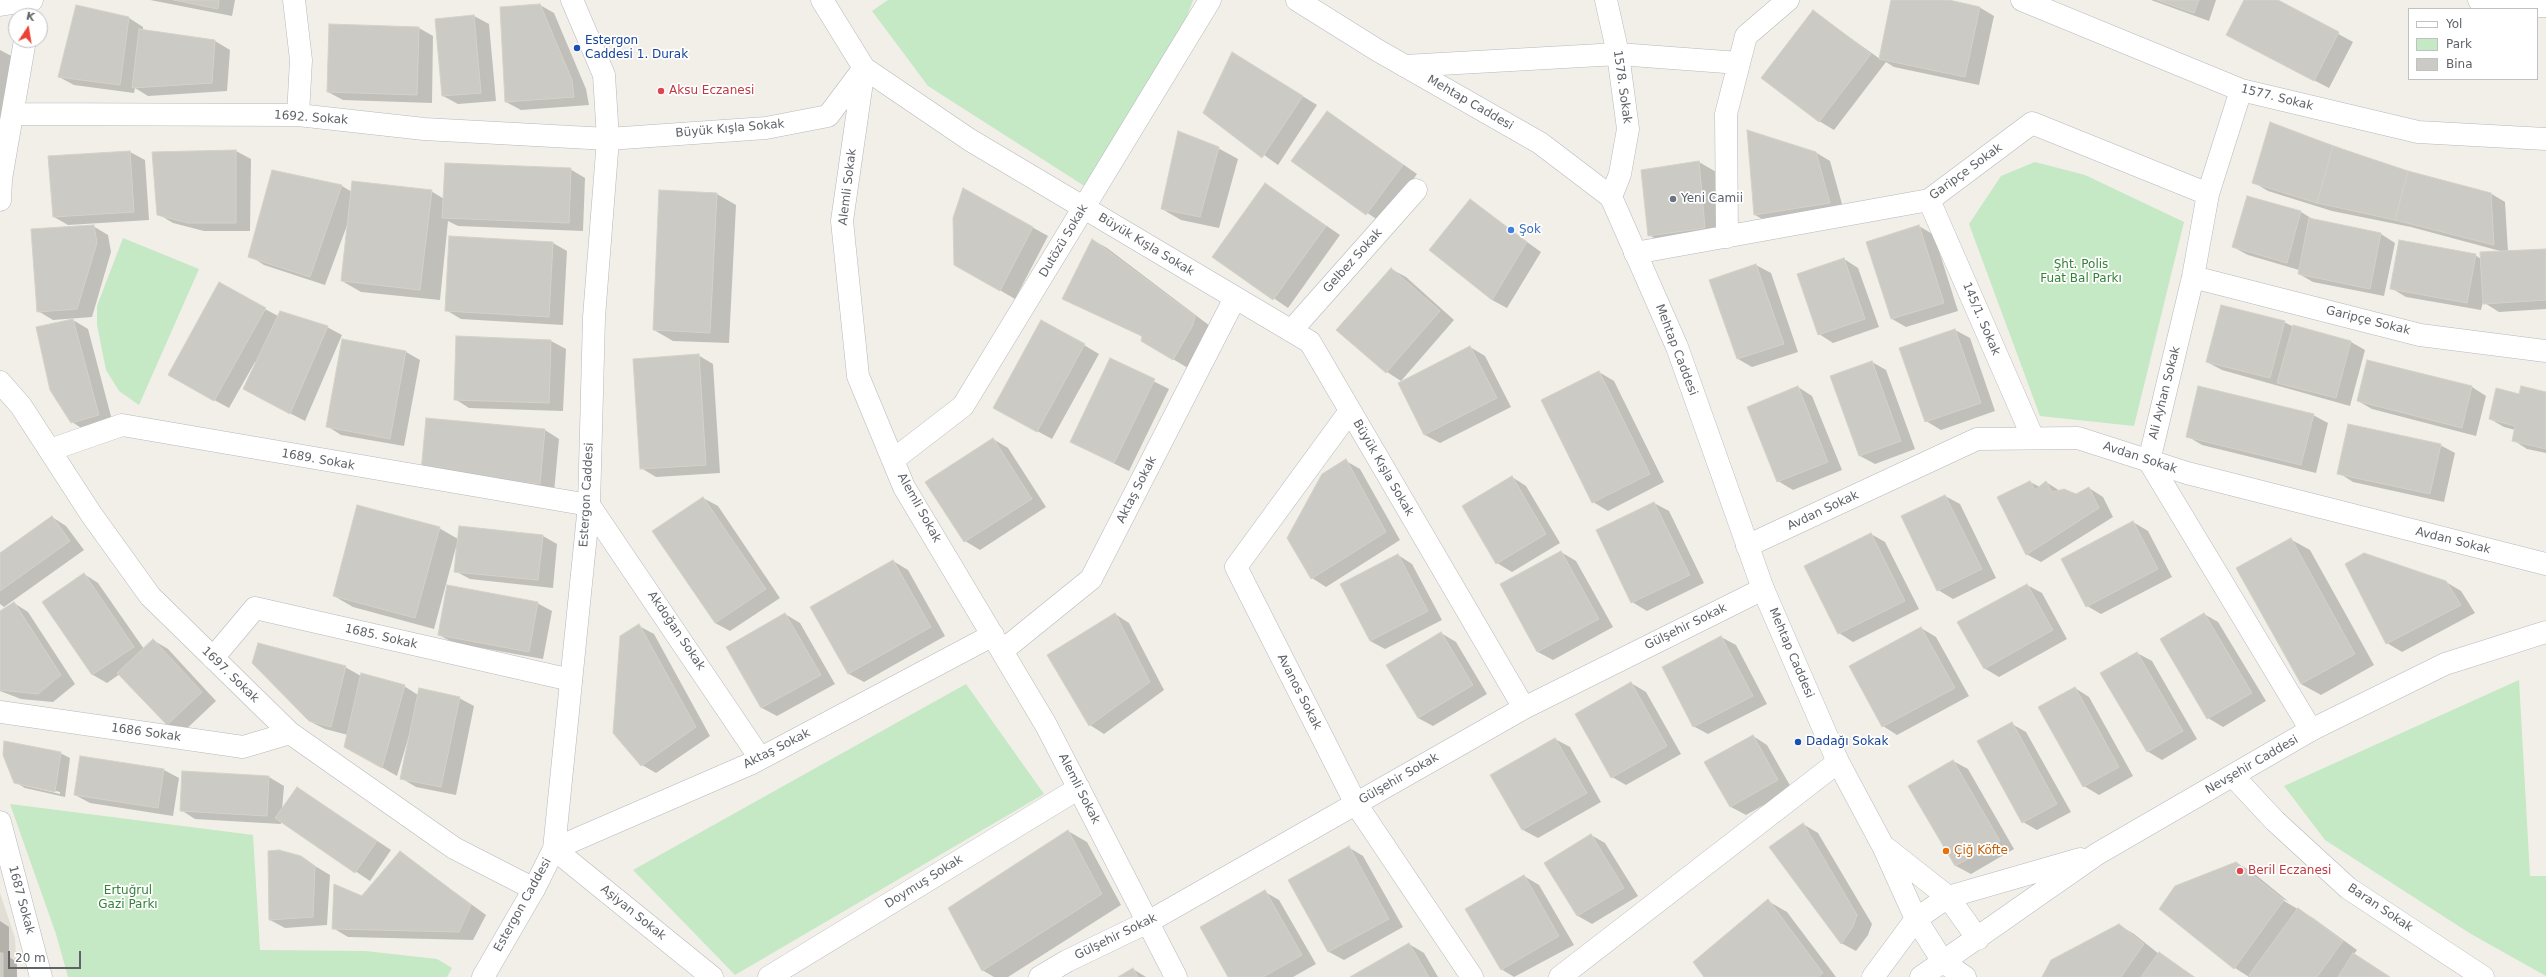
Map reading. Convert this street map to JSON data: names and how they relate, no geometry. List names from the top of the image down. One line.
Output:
{"streets":{"street":["1578. Sokak","1577. Sokak","Mehtap Caddesi","1692. Sokak","Büyük Kışla Sokak","Garipçe Sokak","Alemli Sokak","Dutözü Sokak","Gelbez Sokak","145/1. Sokak","Ali Ayhan Sokak","Avdan Sokak","1689. Sokak","Aktaş Sokak","Estergon Caddesi","Gülşehir Sokak","Akdoğan Sokak","1685. Sokak","1697. Sokak","Avanos Sokak","1686 Sokak","Nevşehir Caddesi","Doymuş Sokak","1687 Sokak","Baran Sokak","Aşiyan Sokak"]},"crossings":[["1578. Sokak","Mehtap Caddesi"],["1577. Sokak","Ali Ayhan Sokak"],["Mehtap Caddesi","Garipçe Sokak"],["Mehtap Caddesi","Avdan Sokak"],["Mehtap Caddesi","Gülşehir Sokak"],["Mehtap Caddesi","Nevşehir Caddesi"],["1692. Sokak","Büyük Kışla Sokak"],["1692. Sokak","Estergon Caddesi"],["Büyük Kışla Sokak","Alemli Sokak"],["Büyük Kışla Sokak","Dutözü Sokak"],["Büyük Kışla Sokak","Gelbez Sokak"],["Büyük Kışla Sokak","Aktaş Sokak"],["Büyük Kışla Sokak","Estergon Caddesi"],["Büyük Kışla Sokak","Gülşehir Sokak"],["Büyük Kışla Sokak","Avanos Sokak"],["Garipçe Sokak","145/1. Sokak"],["Garipçe Sokak","Ali Ayhan Sokak"],["Alemli Sokak","Dutözü Sokak"],["Alemli Sokak","Aktaş Sokak"],["Alemli Sokak","Gülşehir Sokak"],["Alemli Sokak","Doymuş Sokak"],["145/1. Sokak","Avdan Sokak"],["Ali Ayhan Sokak","Avdan Sokak"],["1689. Sokak","Estergon Caddesi"],["1689. Sokak","Akdoğan Sokak"],["1689. Sokak","1697. Sokak"],["Aktaş Sokak","Estergon Caddesi"],["Aktaş Sokak","Akdoğan Sokak"],["Aktaş Sokak","Aşiyan Sokak"],["Estergon Caddesi","Akdoğan Sokak"],["Estergon Caddesi","1685. Sokak"],["Estergon Caddesi","1697. Sokak"],["Estergon Caddesi","Aşiyan Sokak"],["Gülşehir Sokak","Avanos Sokak"],["1685. Sokak","1697. Sokak"],["1697. Sokak","1686 Sokak"],["Nevşehir Caddesi","Baran Sokak"]],"parks":["Şht. Polis Fuat Bal Parkı","Ertuğrul Gazi Parkı"],"places":["Estergon Caddesi 1. Durak","Aksu Eczanesi","Yeni Camii","Şok","Dadağı Sokak","Çiğ Köfte","Beril Eczanesi"],"legend":["Yol","Park","Bina"],"scale_bar":"20 m","north":"top"}
